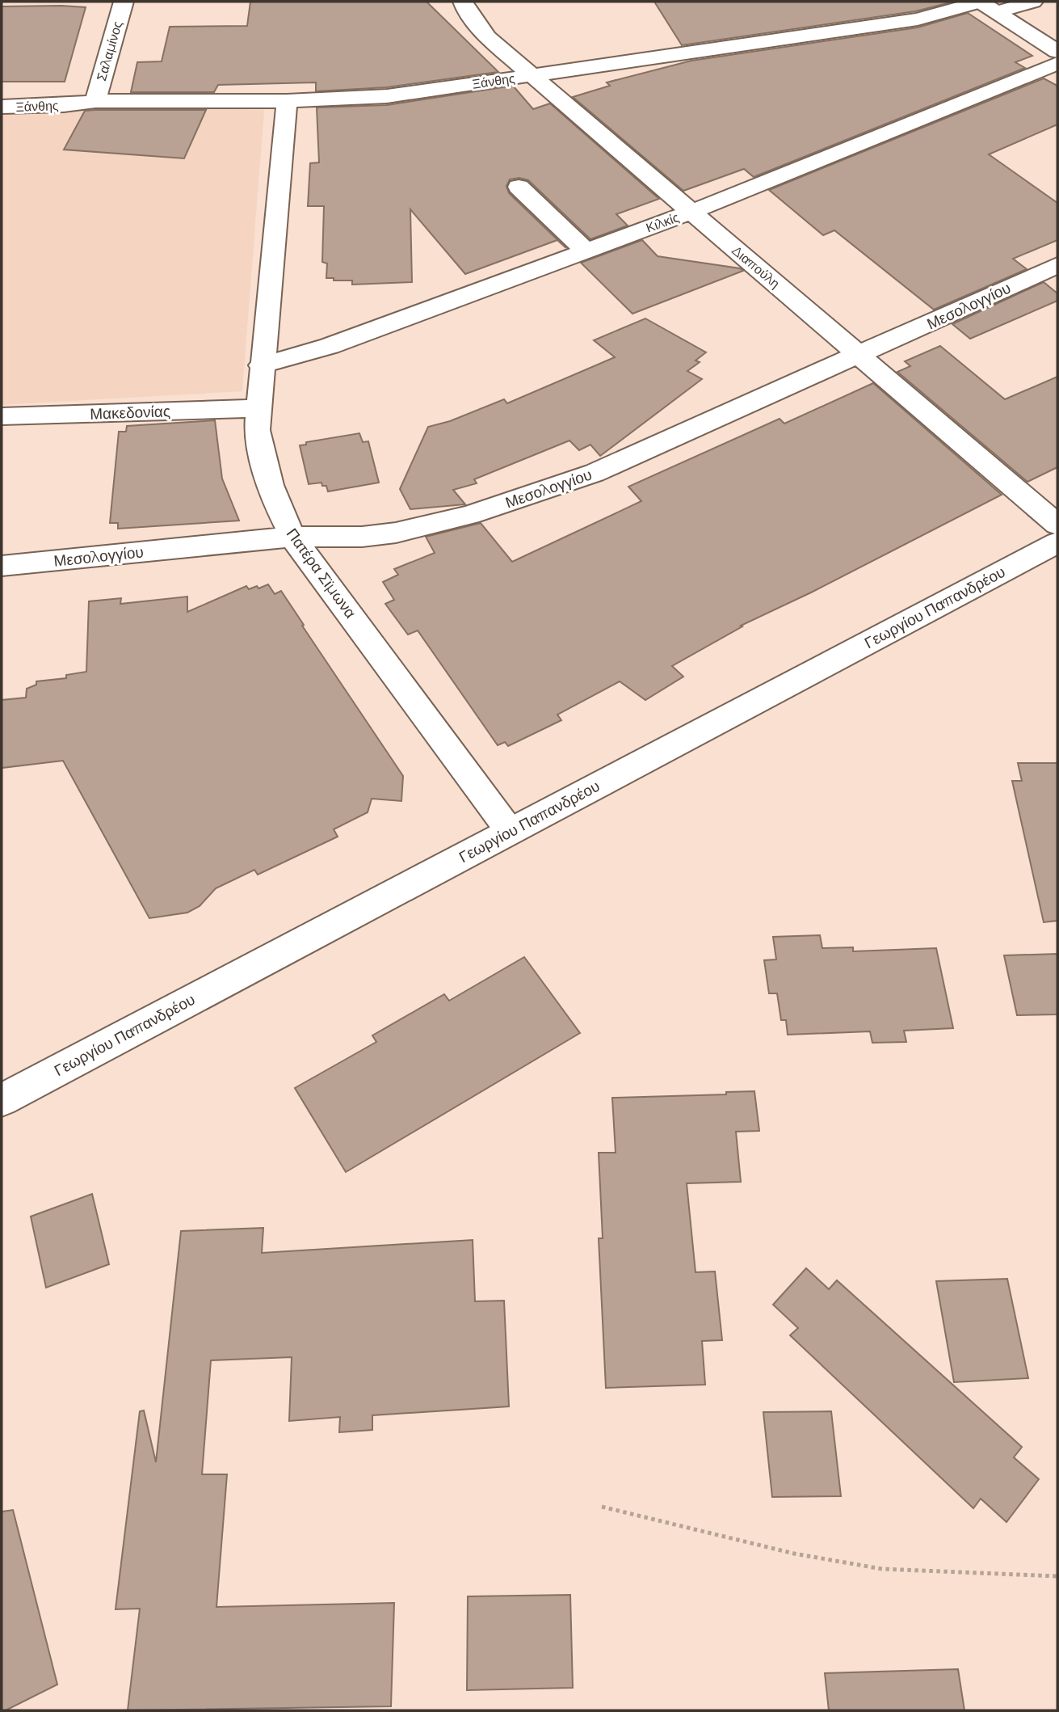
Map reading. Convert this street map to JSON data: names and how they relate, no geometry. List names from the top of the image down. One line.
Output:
{"streets":{"street":["Σαλαμίνος","Ξάνθης","Κιλκίς","Διαπούλη","Μεσολογγίου","Μακεδονίας","Πατέρα Σϊμωνα","Γεωργίου Παπανδρέου"]},"crossings":[["Σαλαμίνος","Ξάνθης"],["Ξάνθης","Διαπούλη"],["Ξάνθης","Πατέρα Σϊμωνα"],["Κιλκίς","Διαπούλη"],["Κιλκίς","Πατέρα Σϊμωνα"],["Διαπούλη","Μεσολογγίου"],["Μεσολογγίου","Πατέρα Σϊμωνα"],["Μακεδονίας","Πατέρα Σϊμωνα"],["Πατέρα Σϊμωνα","Γεωργίου Παπανδρέου"]]}
